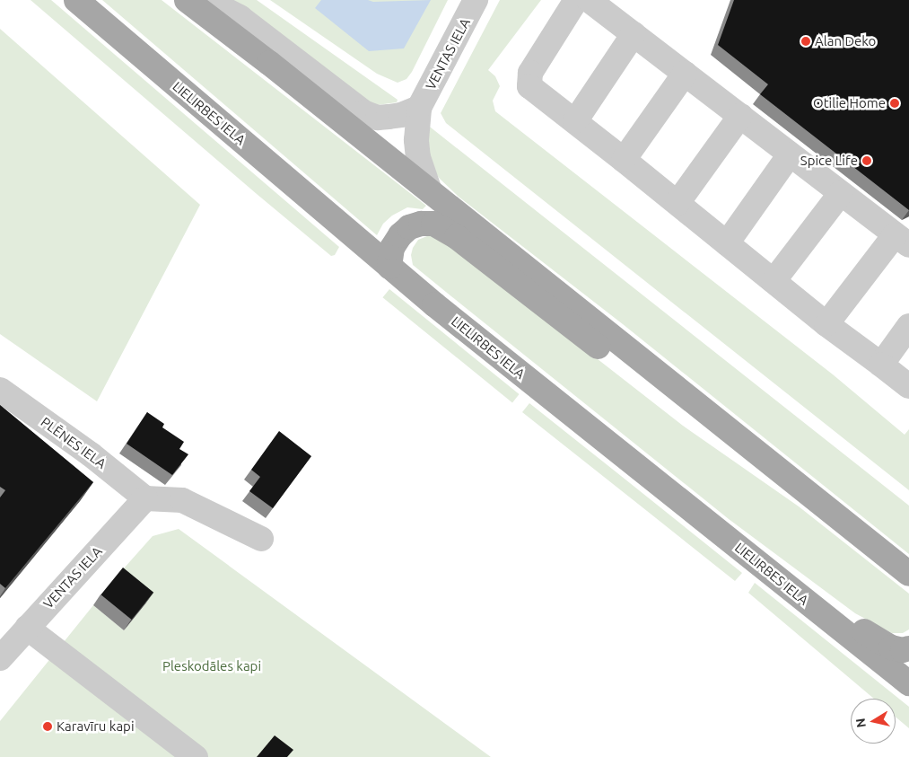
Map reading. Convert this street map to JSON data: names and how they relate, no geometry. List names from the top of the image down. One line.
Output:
{"streets":{"main road":["LIELIRBES IELA"],"street":["VENTAS IELA","PLĒNES IELA"]},"crossings":[["VENTAS IELA","PLĒNES IELA"]],"parks":["Pleskodāles kapi"],"places":["Alan Deko","Otilie Home","Spice Life","Karavīru kapi"],"north":"left"}
